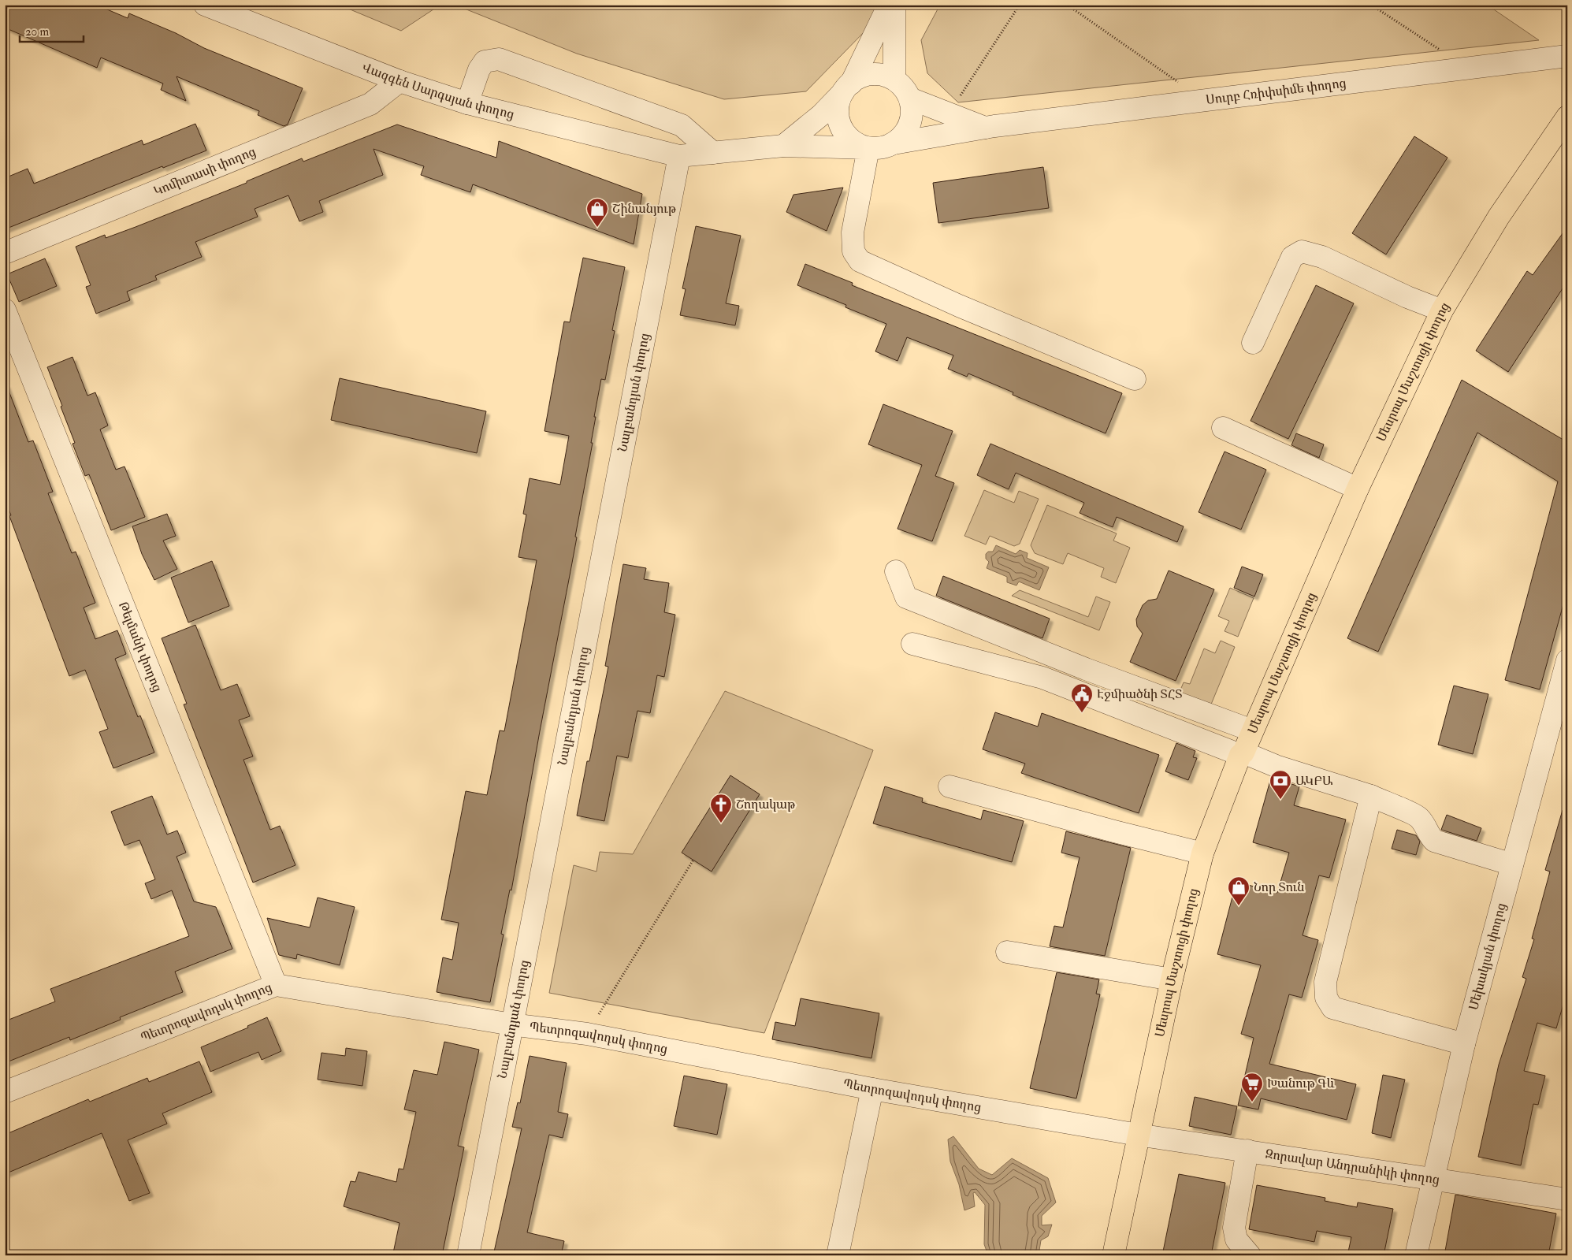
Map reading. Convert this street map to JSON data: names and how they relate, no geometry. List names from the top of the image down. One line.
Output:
{"streets":{"main road":["Մեսրոպ Մաշտոցի փողոց"],"street":["Վազգեն Սարգսյան փողոց","Սուրբ Հռիփսիմե փողոց","Կոմիտասի փողոց","Նալբանդյան փողոց","Թելմանի փողոց","Մեխակյան փողոց","Պետրոզավոդսկ փողոց","Զորավար Անդրանիկի փողոց"]},"crossings":[["Վազգեն Սարգսյան փողոց","Սուրբ Հռիփսիմե փողոց"],["Վազգեն Սարգսյան փողոց","Կոմիտասի փողոց"],["Վազգեն Սարգսյան փողոց","Նալբանդյան փողոց"],["Մեսրոպ Մաշտոցի փողոց","Պետրոզավոդսկ փողոց"],["Մեսրոպ Մաշտոցի փողոց","Զորավար Անդրանիկի փողոց"],["Նալբանդյան փողոց","Պետրոզավոդսկ փողոց"],["Թելմանի փողոց","Պետրոզավոդսկ փողոց"],["Մեխակյան փողոց","Զորավար Անդրանիկի փողոց"],["Պետրոզավոդսկ փողոց","Զորավար Անդրանիկի փողոց"]],"places":{"shop":["Շինանյութ","Նոր Տուն"],"public building":["Էջմիածնի ՏՀՏ"],"bank":["ԱԿԲԱ"],"church":["Շողակաթ"],"supermarket":["Խանութ Գև"]},"scale_bar":"20 m"}
